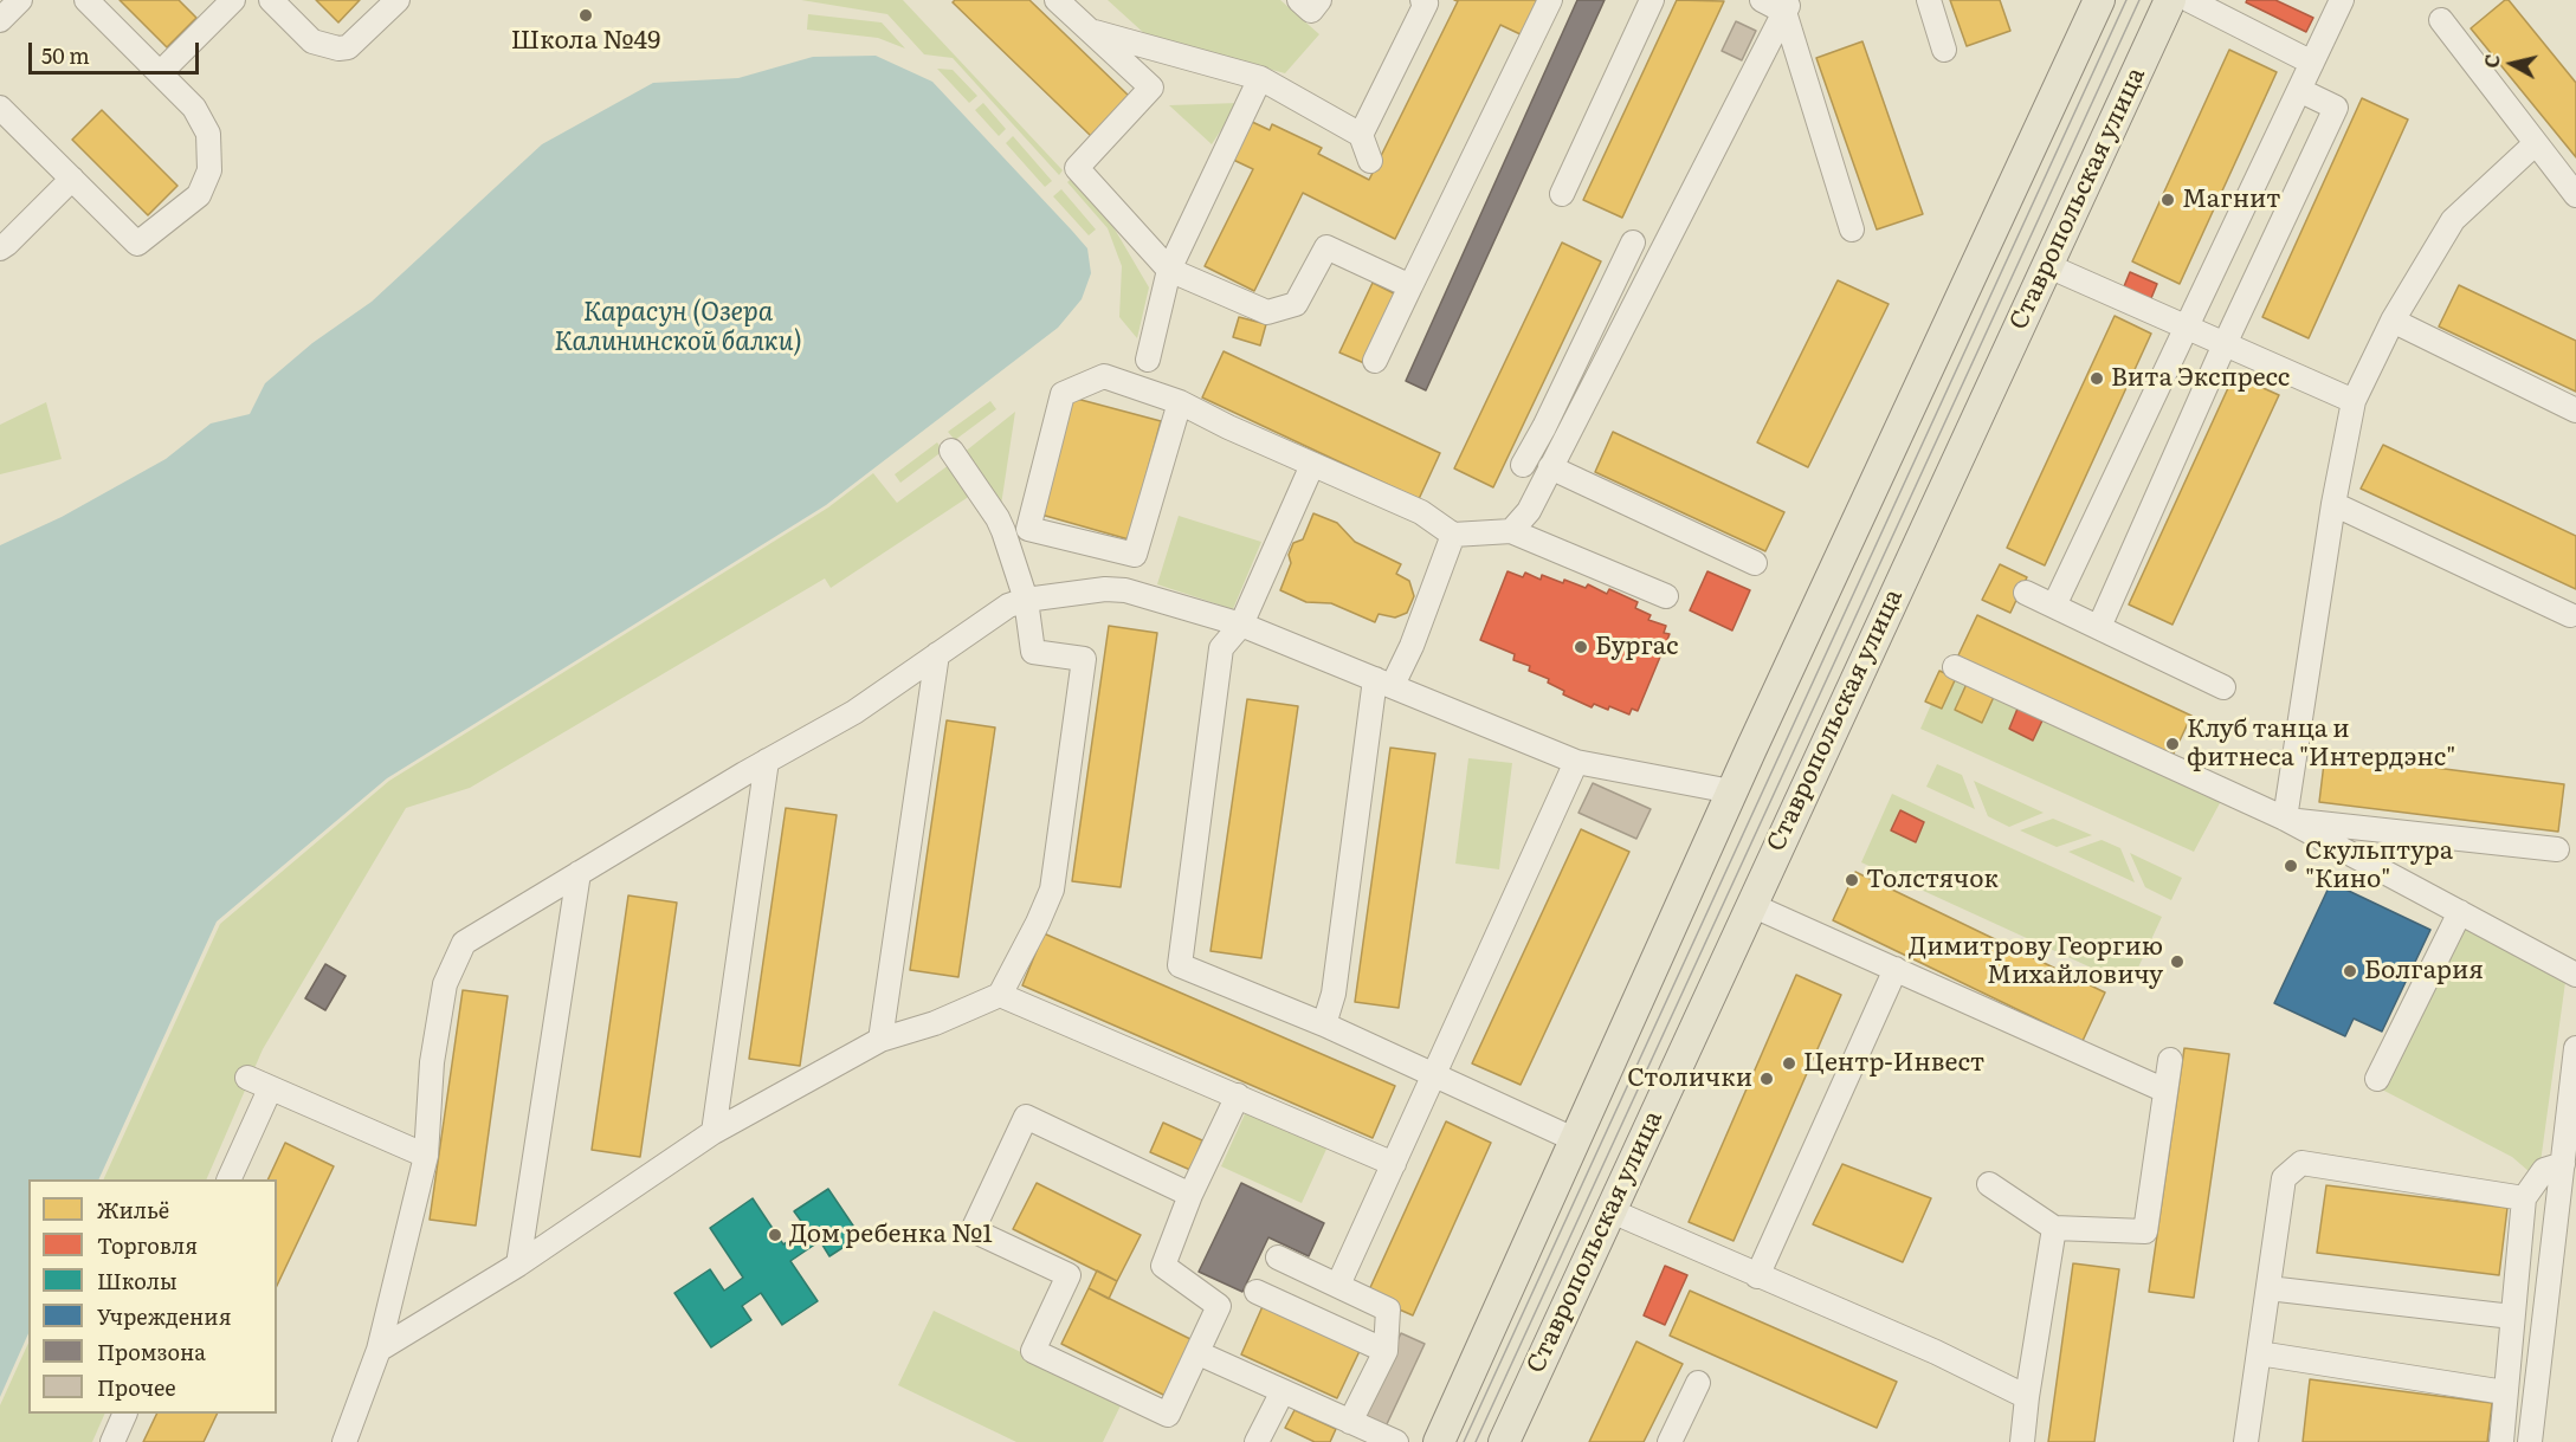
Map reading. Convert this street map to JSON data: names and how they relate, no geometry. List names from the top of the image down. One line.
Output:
{"streets":{"main road":["Ставропольская улица"]},"water":["Карасун (Озера Калининской балки)"],"places":["Школа №49","Магнит","Вита Экспресс","Бургас","Клуб танца и фитнеса \"Интердэнс\"","Скульптура \"Кино\"","Толстячок","Димитрову Георгию Михайловичу","Болгария","Центр-Инвест","Столички","Дом ребенка №1"],"legend":["Жильё","Торговля","Школы","Учреждения","Промзона","Прочее"],"scale_bar":"50 m","north":"left"}
